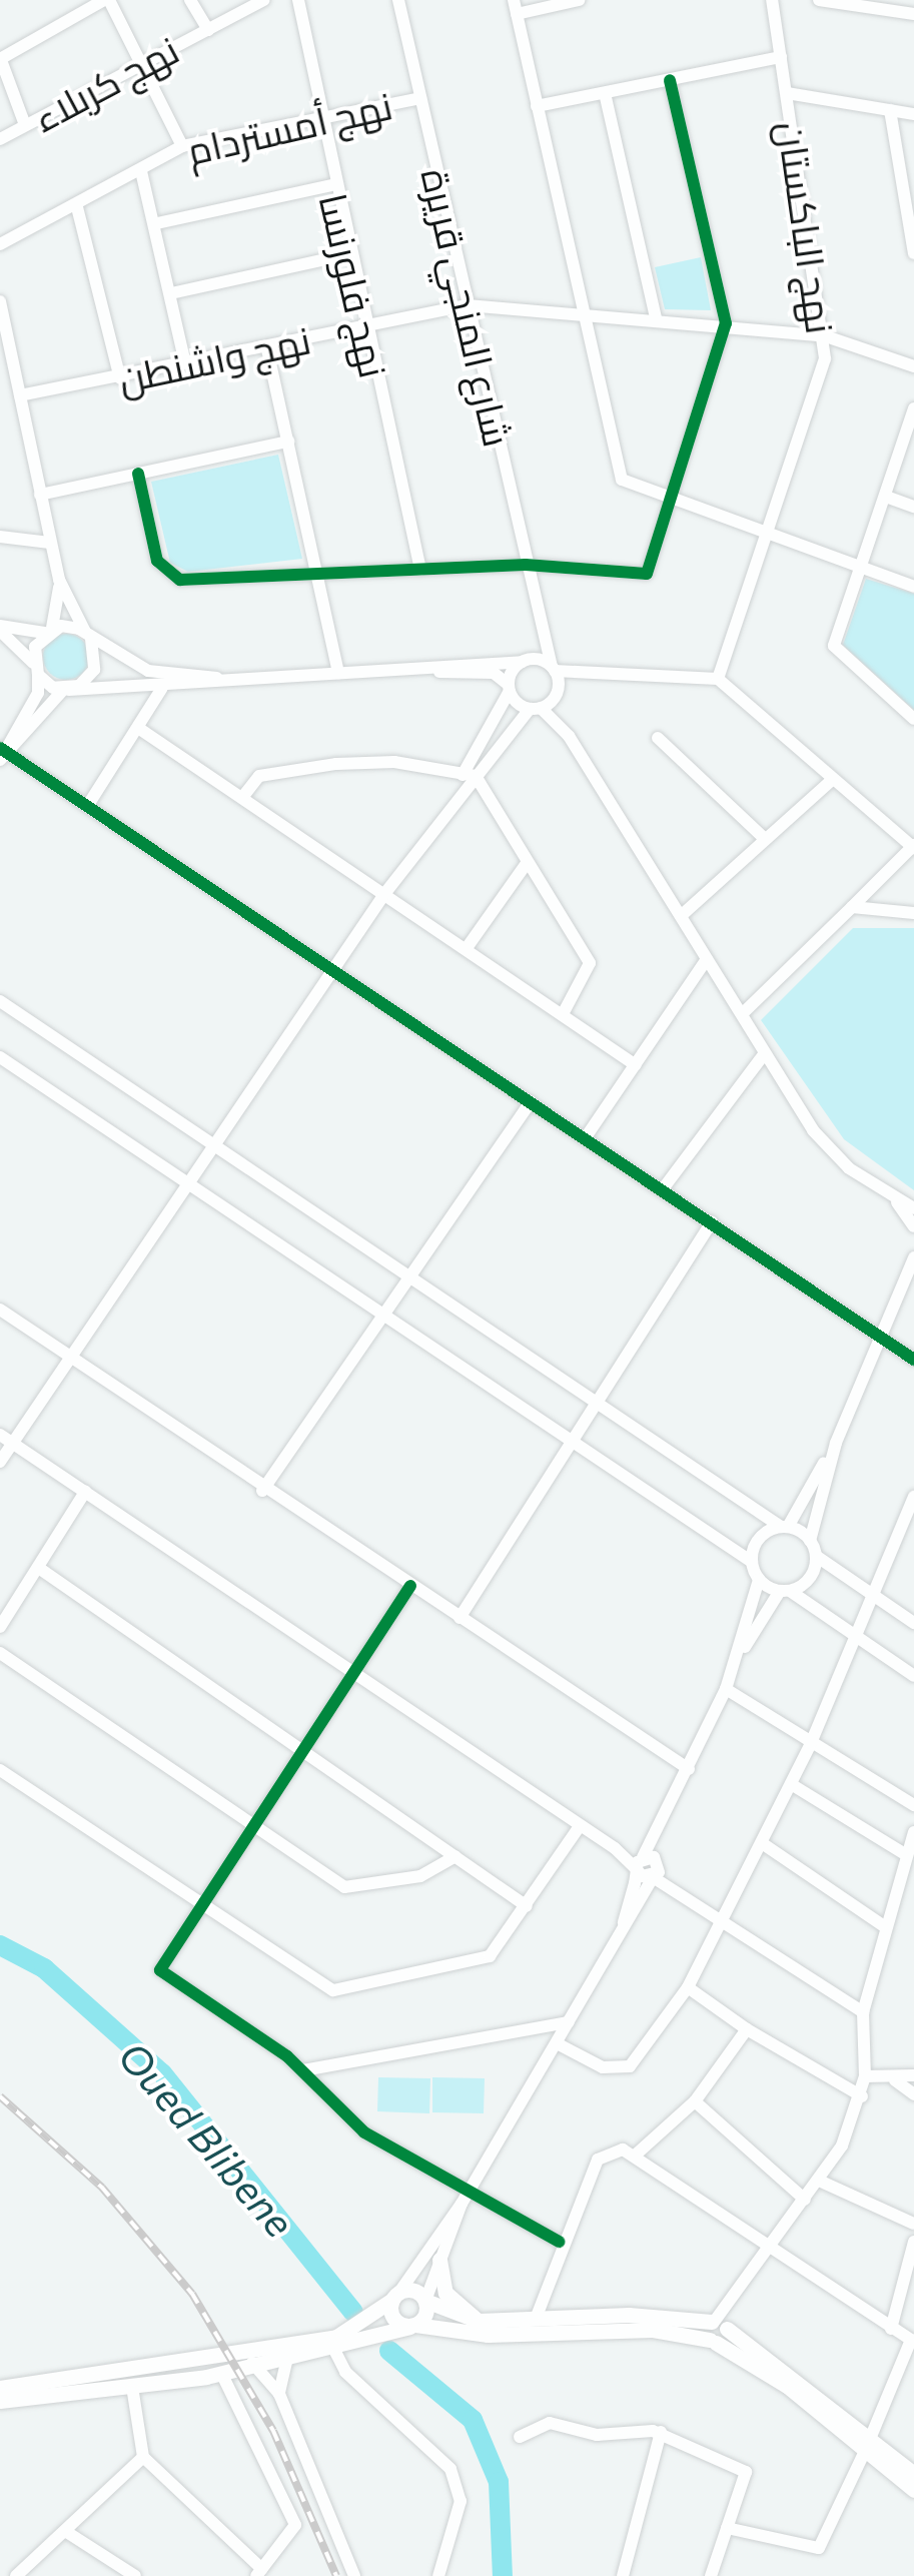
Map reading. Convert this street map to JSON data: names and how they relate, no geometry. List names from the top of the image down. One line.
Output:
{"streets":{"street":["نهج كربلاء","نهج أمستردام","نهج الباكستان","نهج فلورنسا","شارع المنجي قريرة","نهج واشنطن"]},"crossings":[["نهج أمستردام","نهج فلورنسا"],["نهج أمستردام","شارع المنجي قريرة"],["نهج الباكستان","نهج واشنطن"],["نهج فلورنسا","نهج واشنطن"],["شارع المنجي قريرة","نهج واشنطن"]],"water":["Oued Blibene"]}
